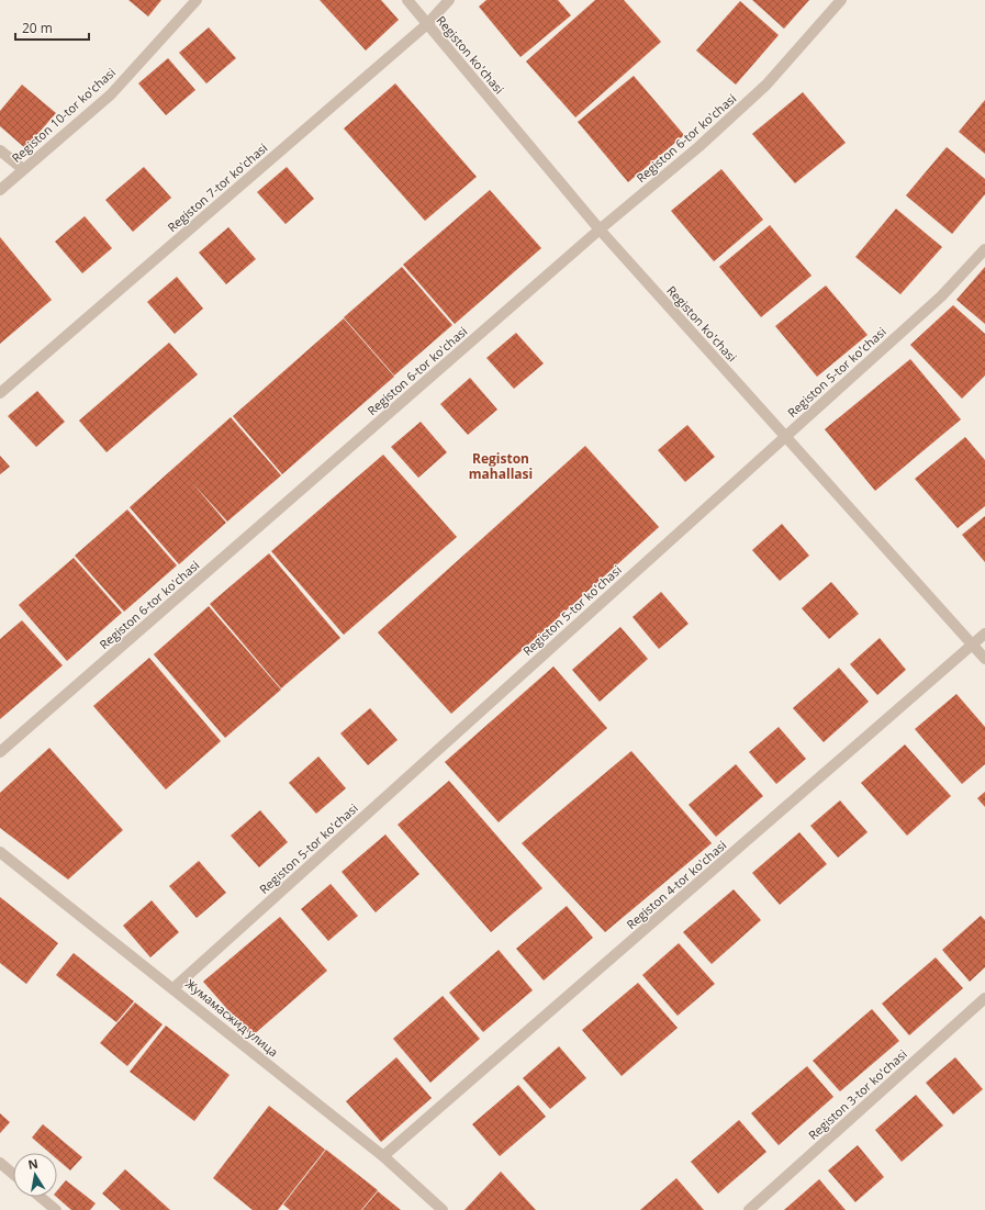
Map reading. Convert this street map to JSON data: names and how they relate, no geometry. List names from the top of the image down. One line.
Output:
{"streets":{"street":["Registon ko'chasi","Registon 10-tor ko'chasi","Registon 6-tor ko'chasi","Registon 7-tor ko'chasi","Registon 5-tor ko'chasi","Registon 4-tor ko'chasi","Жумамасжид улица","Registon 3-tor ko'chasi"]},"crossings":[["Registon ko'chasi","Registon 6-tor ko'chasi"],["Registon ko'chasi","Registon 7-tor ko'chasi"],["Registon ko'chasi","Registon 5-tor ko'chasi"],["Registon ko'chasi","Registon 4-tor ko'chasi"],["Registon 5-tor ko'chasi","Жумамасжид улица"],["Registon 4-tor ko'chasi","Жумамасжид улица"]],"districts":["Registon mahallasi"],"scale_bar":"20 m","north":"top"}
